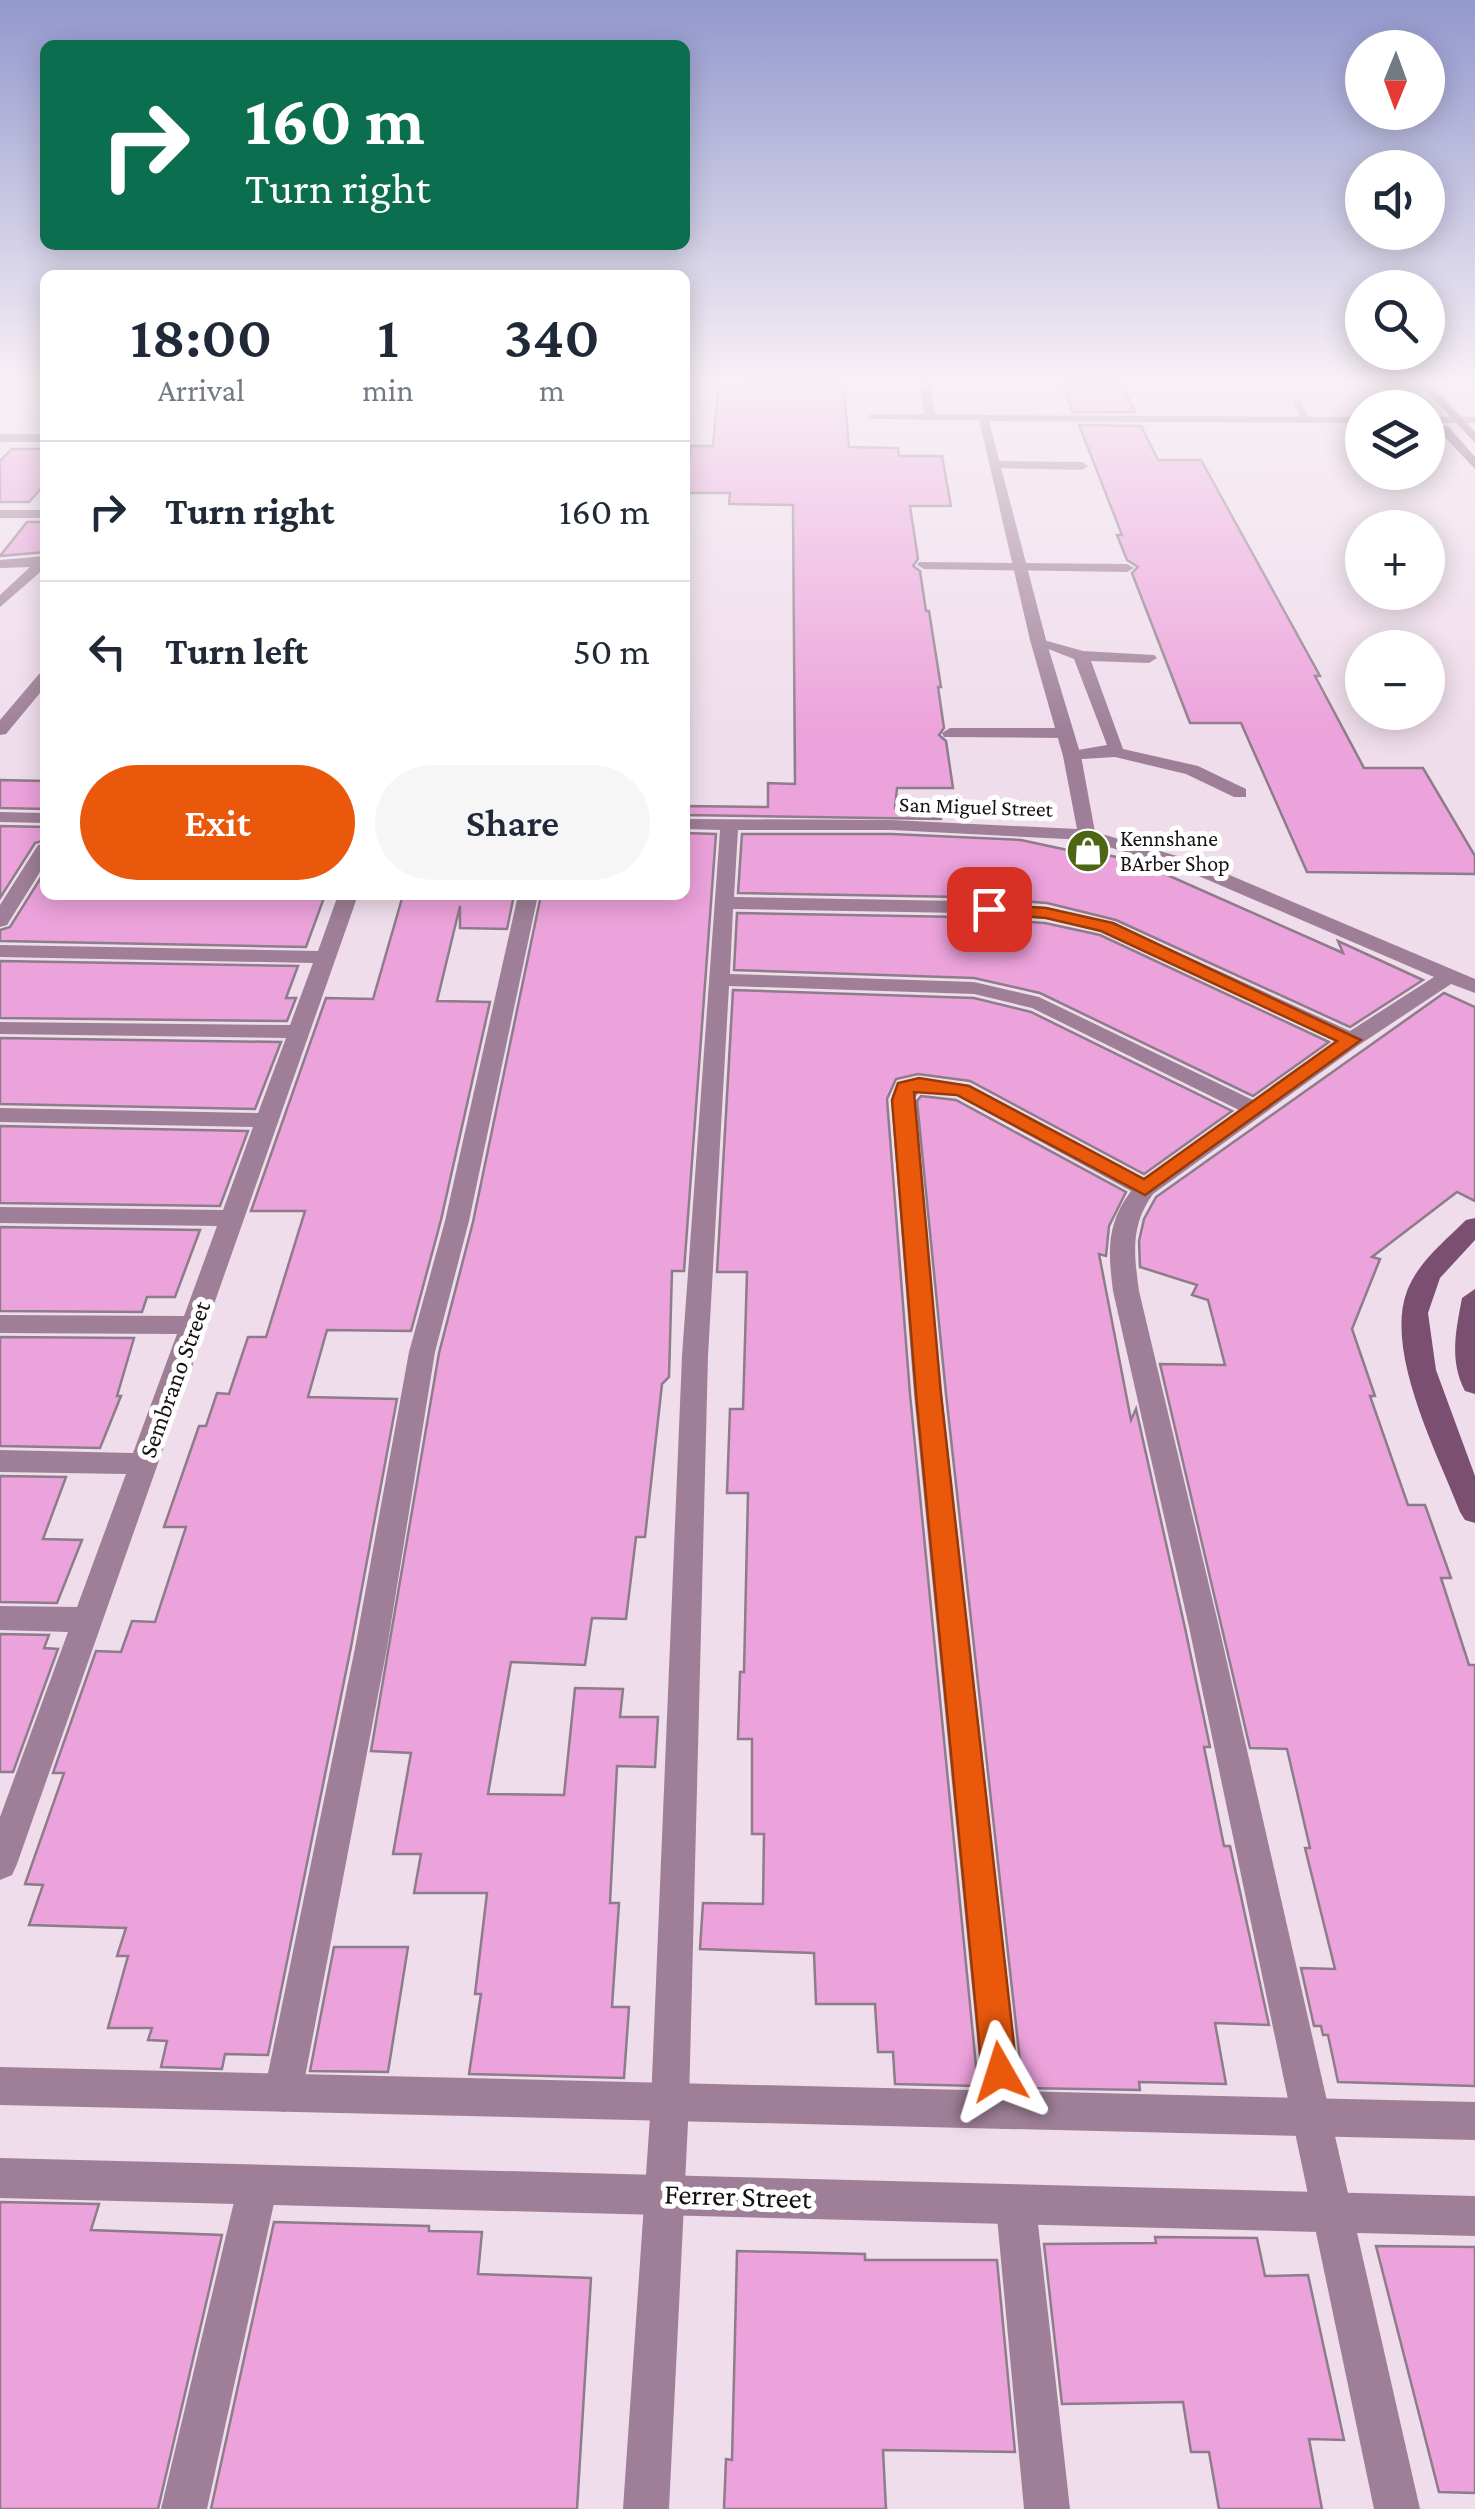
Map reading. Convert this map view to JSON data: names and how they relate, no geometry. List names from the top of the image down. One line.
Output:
{"streets":{"street":["San Miguel Street","Sembrano Street","Ferrer Street"]},"places":{"shop":["Kennshane BArber Shop"]},"north":"bottom","page":{"map_buttons":["+","−"],"turn":["160 m","Turn right"],"eta":["18:00","Arrival","1","min","340","m"],"list":[{"name":"Turn right","value":"160 m"},{"name":"Turn left","value":"50 m"}],"buttons":["Exit","Share"]}}
